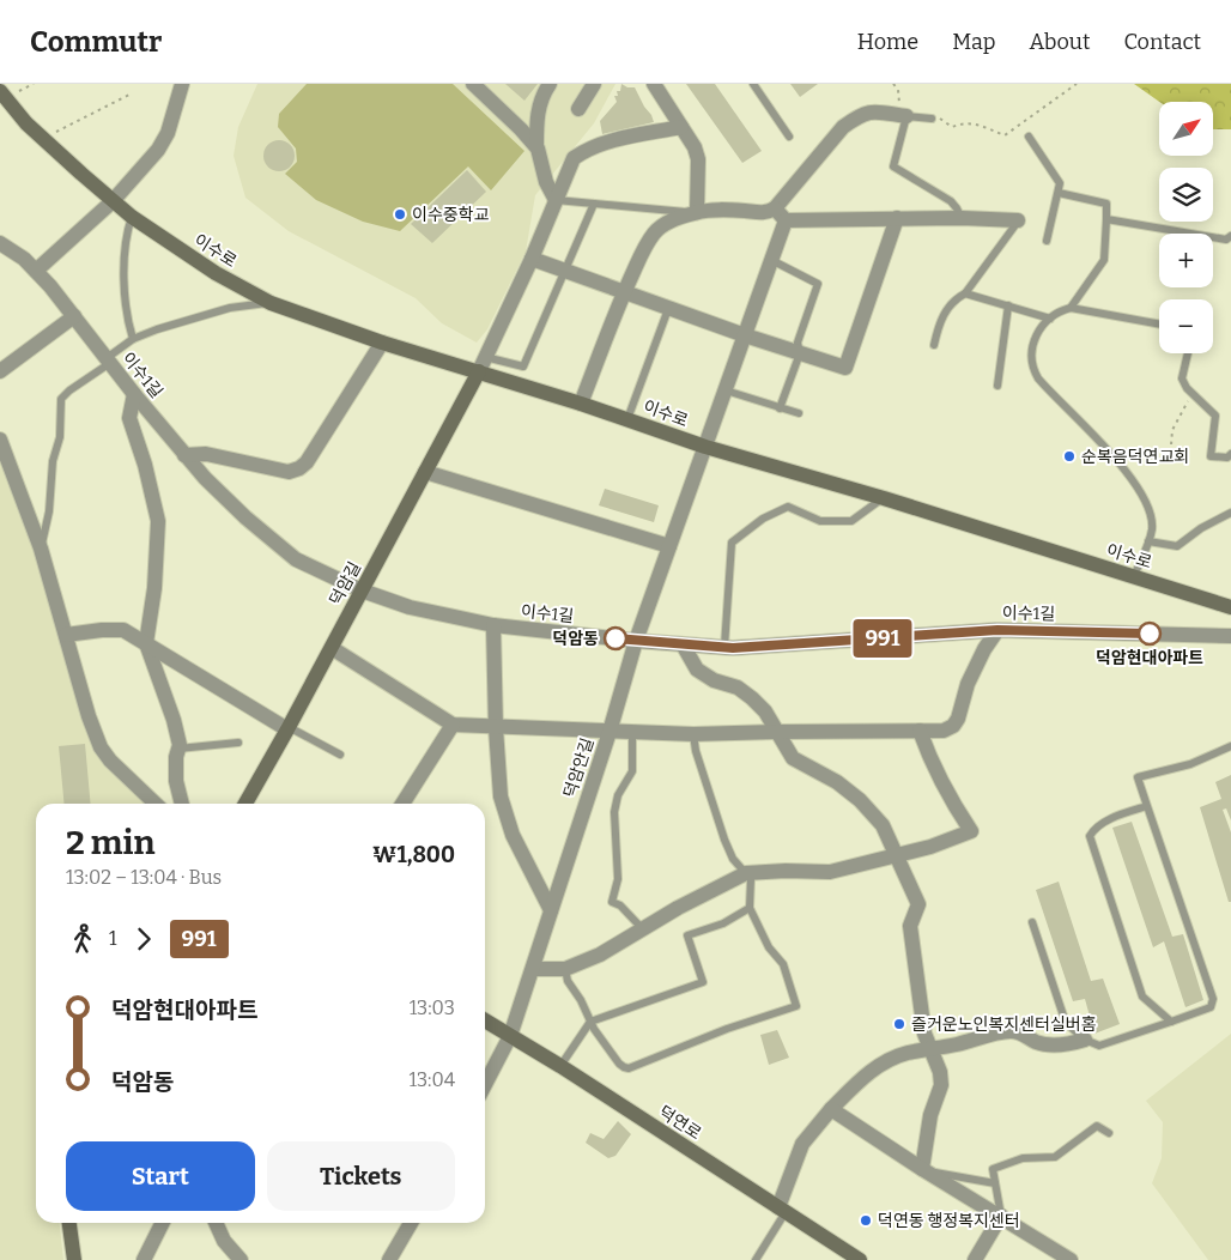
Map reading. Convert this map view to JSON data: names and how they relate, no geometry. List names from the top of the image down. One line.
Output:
{"streets":{"main road":["이수로","덕암길","덕연로"],"street":["이수1길","덕암안길"]},"crossings":[["이수로","덕암길"],["이수로","덕암안길"],["이수1길","덕암길"],["이수1길","덕암안길"],["덕암안길","덕연로"]],"places":["이수중학교","순복음덕연교회","덕암현대아파트","덕암동","즐거운노인복지센터실버홈","덕연동 행정복지센터"],"lines":["bus line 991"],"north":"top right","page":{"header":"Commutr","nav":["Home","Map","About","Contact"],"on_map":"991","map_buttons":["+","−"],"heading":["2 min","13:02 – 13:04 · Bus","₩1,800"],"legs":["1","991"],"list":[{"name":"덕암현대아파트","value":"13:03"},{"name":"덕암동","value":"13:04"}],"buttons":["Start","Tickets"]}}
